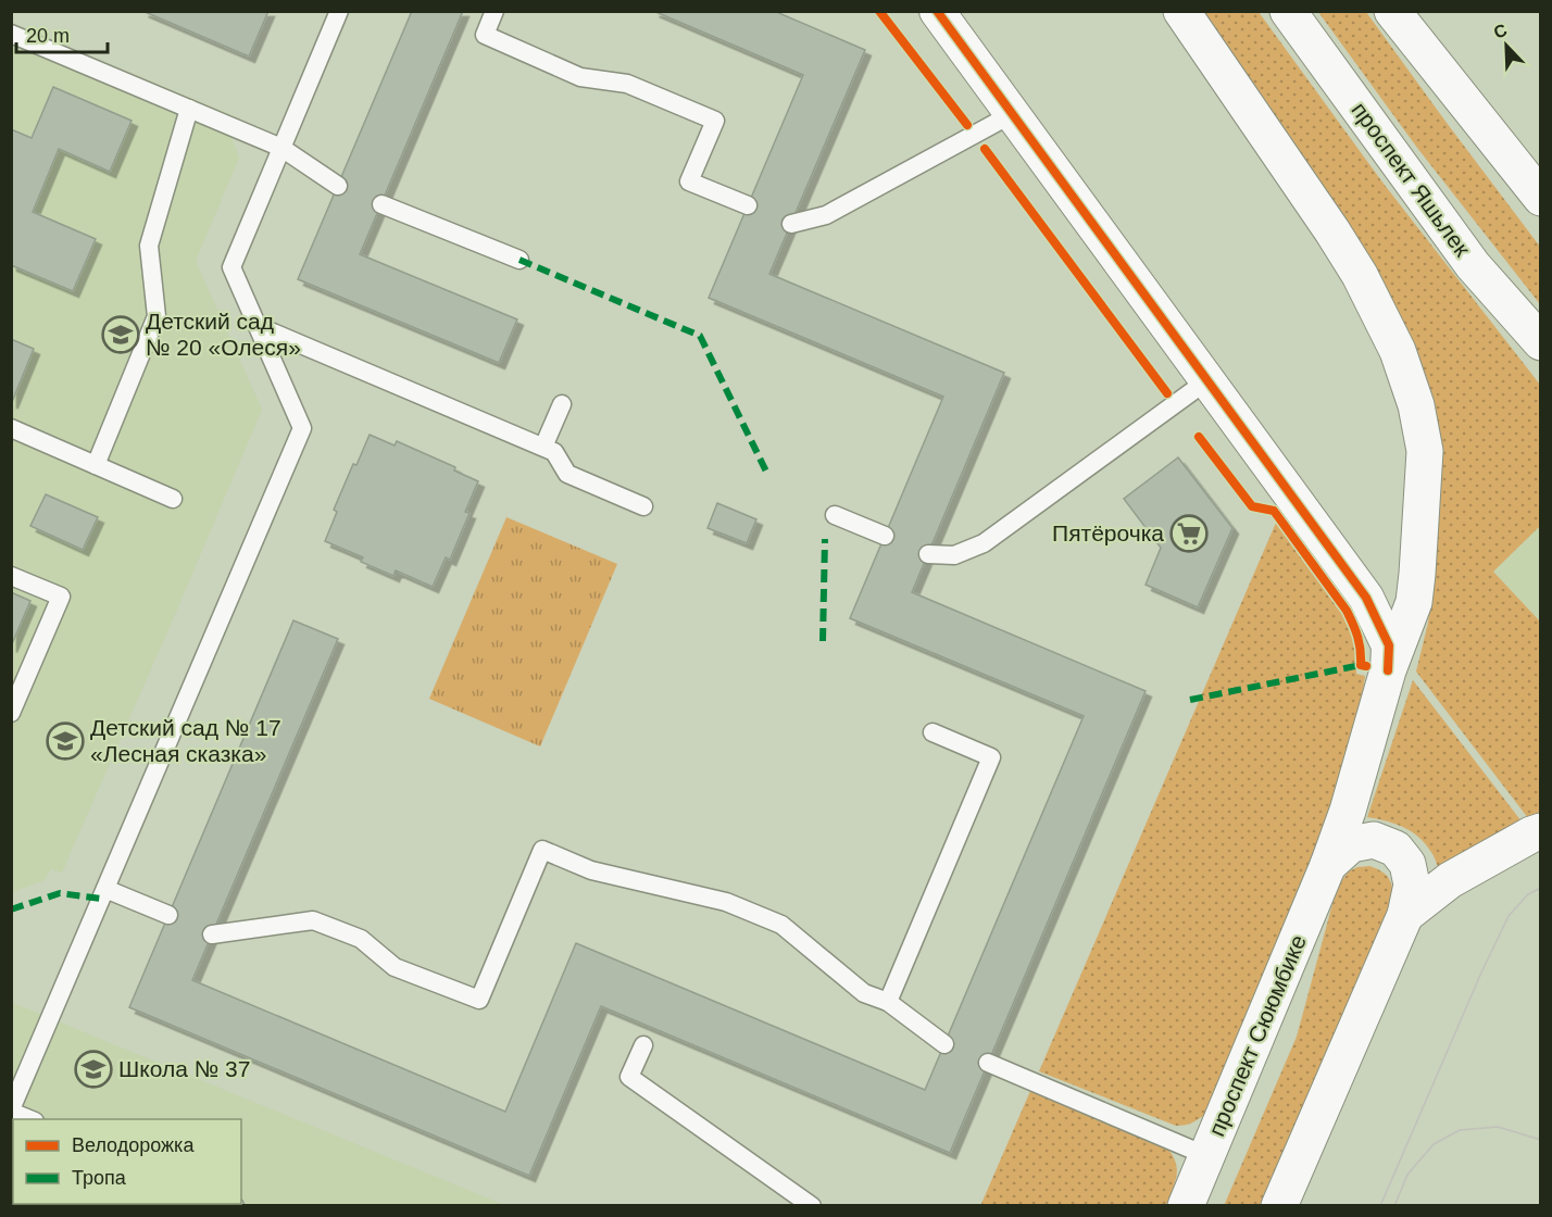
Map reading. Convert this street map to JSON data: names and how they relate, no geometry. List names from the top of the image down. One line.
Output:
{"streets":{"main road":["проспект Яшьлек","проспект Сююмбике"]},"places":{"school or university":["Детский сад № 20 «Олеся»","Детский сад № 17 «Лесная сказка»","Школа № 37"],"supermarket":["Пятёрочка"]},"legend":["Велодорожка","Тропа"],"scale_bar":"20 m","north":"top left"}
